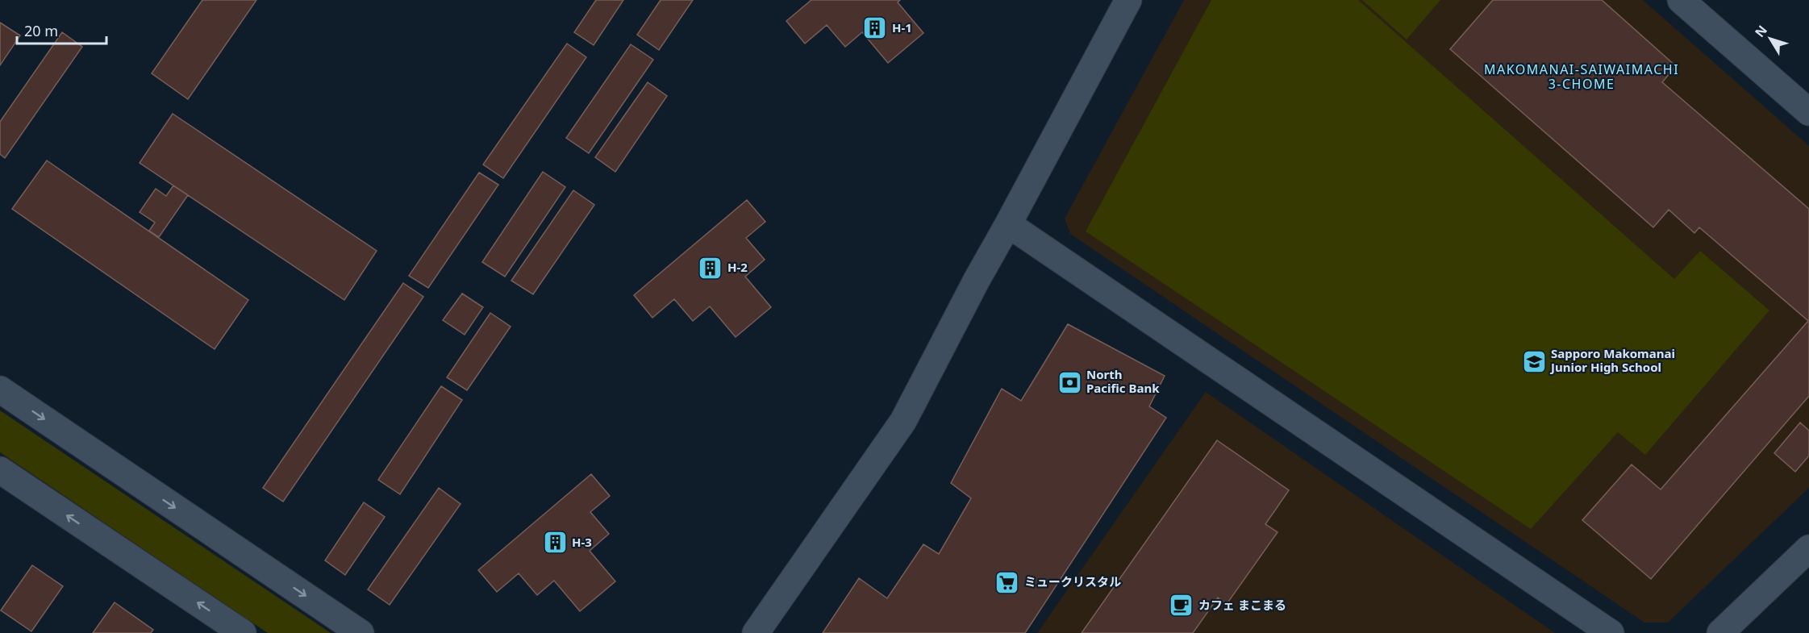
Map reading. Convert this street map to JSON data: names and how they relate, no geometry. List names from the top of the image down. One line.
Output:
{"districts":["MAKOMANAI-SAIWAIMACHI 3-CHOME"],"places":{"building":["H-1","H-2","H-3"],"school or university":["Sapporo Makomanai Junior High School"],"bank":["North Pacific Bank"],"supermarket":["ミュークリスタル"],"cafe":["カフェ まこまる"]},"scale_bar":"20 m","north":"top left"}
